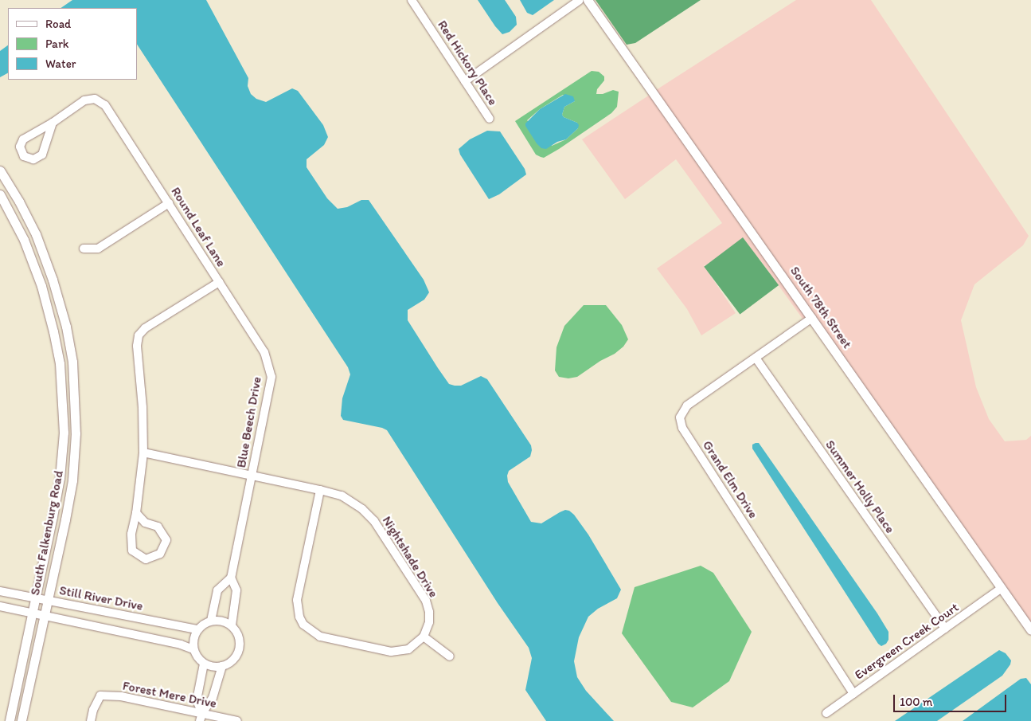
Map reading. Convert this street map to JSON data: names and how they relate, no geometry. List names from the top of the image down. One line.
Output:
{"streets":{"street":["Red Hickory Place","Round Leaf Lane","South 78th Street","Blue Beech Drive","Grand Elm Drive","Summer Holly Place","South Falkenburg Road","Nightshade Drive","Still River Drive","Evergreen Creek Court","Forest Mere Drive"]},"crossings":[["Round Leaf Lane","Blue Beech Drive"],["Round Leaf Lane","Nightshade Drive"],["South 78th Street","Grand Elm Drive"],["South 78th Street","Evergreen Creek Court"],["Blue Beech Drive","Nightshade Drive"],["Blue Beech Drive","Still River Drive"],["Grand Elm Drive","Summer Holly Place"],["Grand Elm Drive","Evergreen Creek Court"],["Summer Holly Place","Evergreen Creek Court"],["South Falkenburg Road","Still River Drive"]],"legend":["Road","Park","Water"],"scale_bar":"100 m"}
